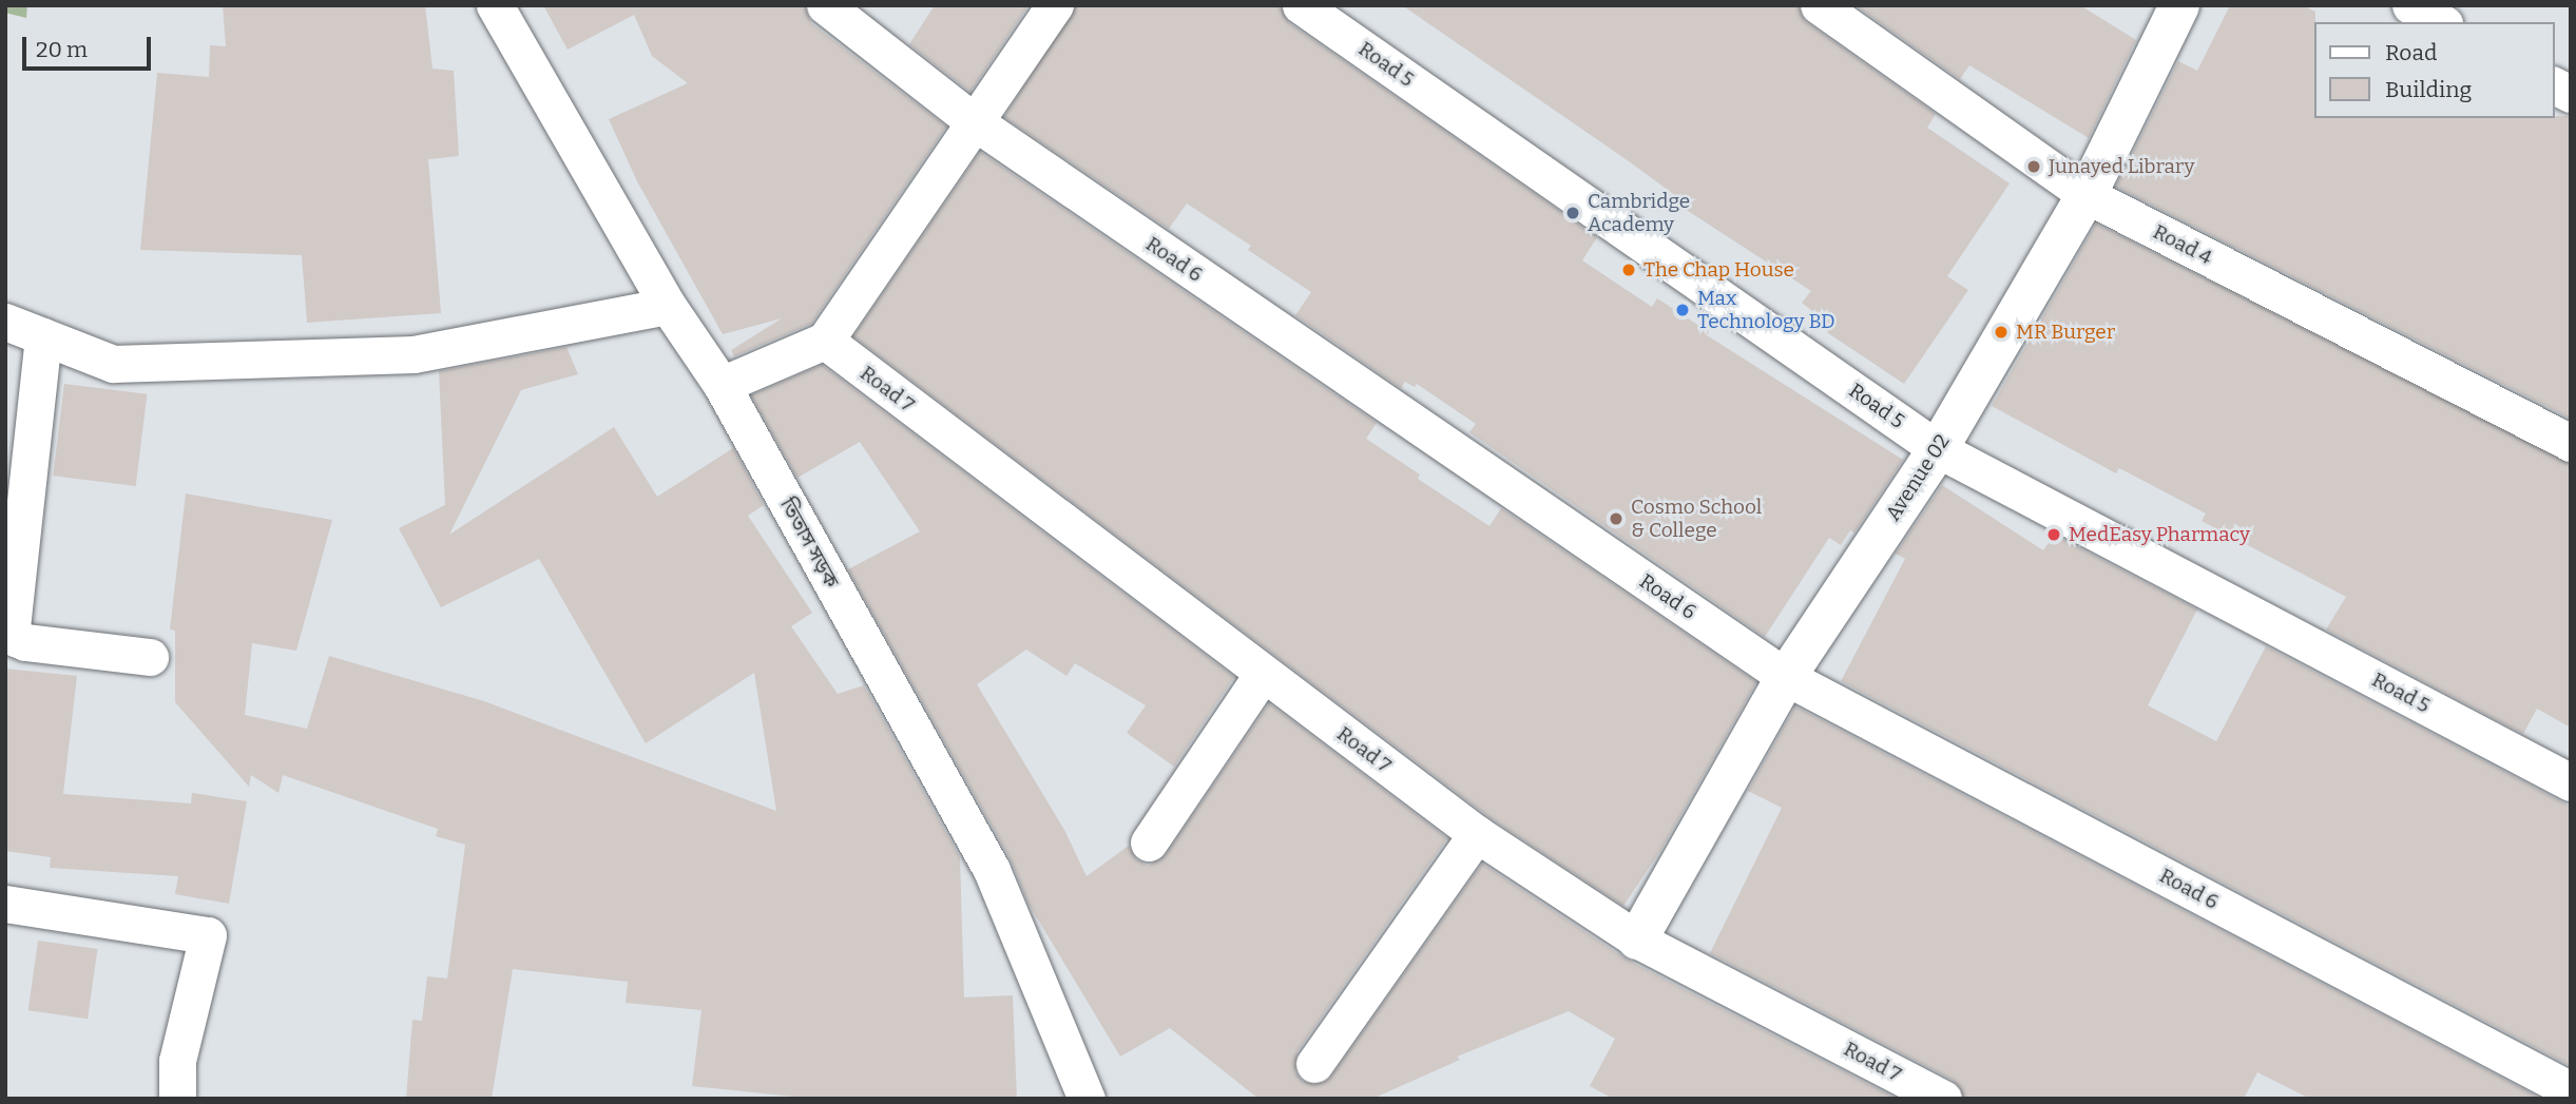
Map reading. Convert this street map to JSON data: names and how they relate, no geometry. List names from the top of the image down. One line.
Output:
{"streets":{"street":["Road 5","Road 4","Road 6","Road 7","Avenue 02","তিতাস সড়ক"]},"crossings":[["Road 5","Avenue 02"],["Road 4","Avenue 02"],["Road 6","Avenue 02"],["Road 7","Avenue 02"]],"places":["Junayed Library","Cambridge Academy","The Chap House","Max Technology BD","MR Burger","Cosmo School & College","MedEasy Pharmacy"],"legend":["Road","Building"],"scale_bar":"20 m"}
